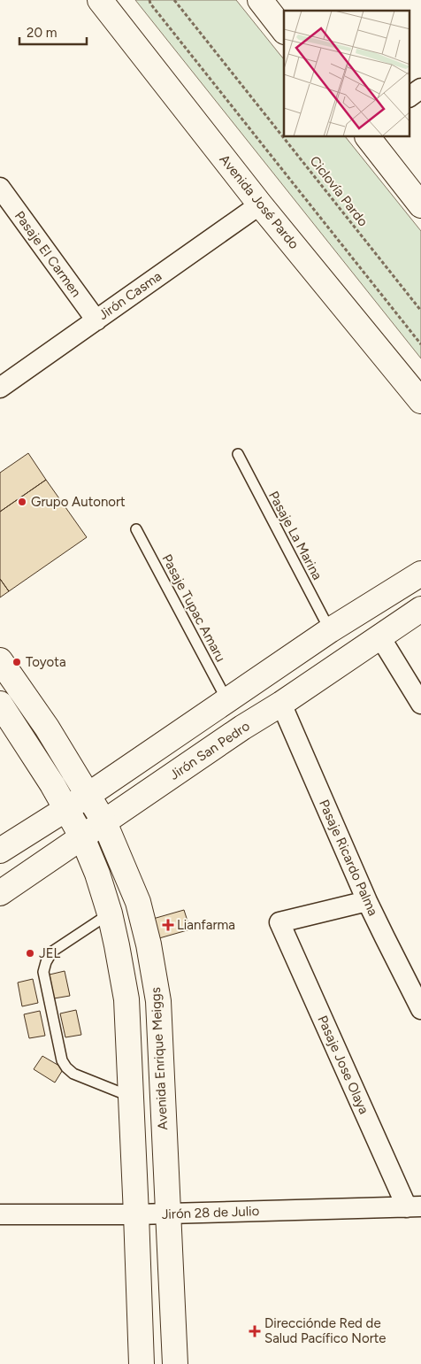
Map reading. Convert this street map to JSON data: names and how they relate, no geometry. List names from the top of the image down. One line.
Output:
{"streets":{"main road":["Avenida José Pardo","Jirón San Pedro","Avenida Enrique Meiggs"],"street":["Pasaje El Carmen","Jirón Casma","Pasaje Ricardo Palma","Pasaje Jose Olaya","Jirón 28 de Julio"],"lane":["Pasaje La Marina","Pasaje Tupac Amaru"],"path":["Ciclovía Pardo"]},"crossings":[["Avenida José Pardo","Jirón Casma"],["Pasaje El Carmen","Jirón Casma"],["Jirón San Pedro","Pasaje Ricardo Palma"],["Jirón San Pedro","Avenida Enrique Meiggs"],["Pasaje Ricardo Palma","Pasaje Jose Olaya"],["Avenida Enrique Meiggs","Jirón 28 de Julio"],["Pasaje Jose Olaya","Jirón 28 de Julio"]],"places":{"other":["Grupo Autonort","Toyota","JEL"],"health":["Lianfarma","Direcciónde Red de Salud Pacífico Norte"]},"scale_bar":"20 m"}
